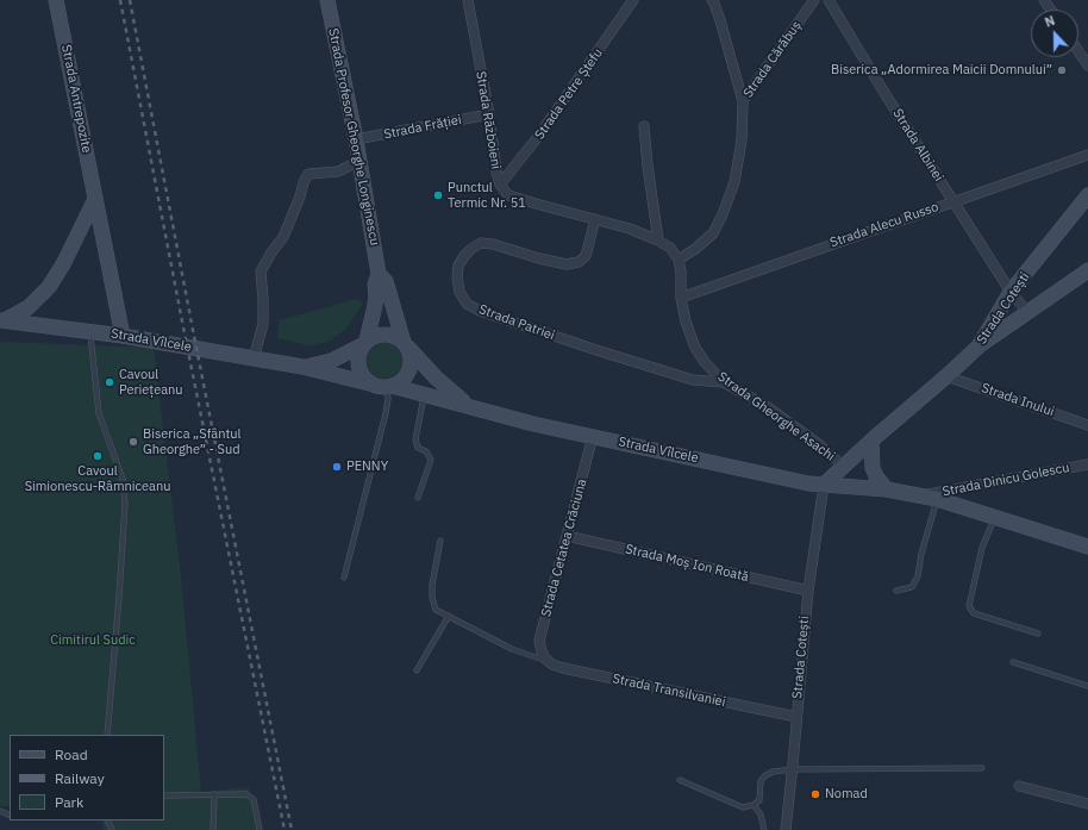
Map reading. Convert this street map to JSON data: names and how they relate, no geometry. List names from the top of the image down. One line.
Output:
{"streets":{"main road":["Strada Antrepozite","Strada Profesor Gheorghe Longinescu","Strada Cotești","Strada Vîlcele"],"street":["Strada Cărăbuș","Strada Petre Ștefu","Strada Războieni","Strada Frăției","Strada Albinei","Strada Alecu Russo","Strada Patriei","Strada Inului","Strada Gheorghe Asachi","Strada Dinicu Golescu","Strada Cetatea Crăciuna","Strada Moș Ion Roată","Strada Transilvaniei"]},"crossings":[["Strada Petre Ștefu","Strada Războieni"],["Strada Antrepozite","Strada Vîlcele"],["Strada Războieni","Strada Frăției"],["Strada Războieni","Strada Patriei"],["Strada Războieni","Strada Gheorghe Asachi"],["Strada Frăției","Strada Profesor Gheorghe Longinescu"],["Strada Profesor Gheorghe Longinescu","Strada Vîlcele"],["Strada Albinei","Strada Alecu Russo"],["Strada Albinei","Strada Cotești"],["Strada Alecu Russo","Strada Gheorghe Asachi"],["Strada Cotești","Strada Vîlcele"],["Strada Cotești","Strada Inului"],["Strada Cotești","Strada Gheorghe Asachi"],["Strada Cotești","Strada Moș Ion Roată"],["Strada Cotești","Strada Transilvaniei"],["Strada Patriei","Strada Gheorghe Asachi"],["Strada Vîlcele","Strada Dinicu Golescu"],["Strada Vîlcele","Strada Cetatea Crăciuna"],["Strada Cetatea Crăciuna","Strada Moș Ion Roată"],["Strada Cetatea Crăciuna","Strada Transilvaniei"]],"parks":["Cimitirul Sudic"],"places":["Biserica „Adormirea Maicii Domnului”","Punctul Termic Nr. 51","Cavoul Periețeanu","Biserica „Sfântul Gheorghe” - Sud","Cavoul Simionescu-Râmniceanu","PENNY","Nomad"],"legend":["Road","Railway","Park"],"north":"top"}
